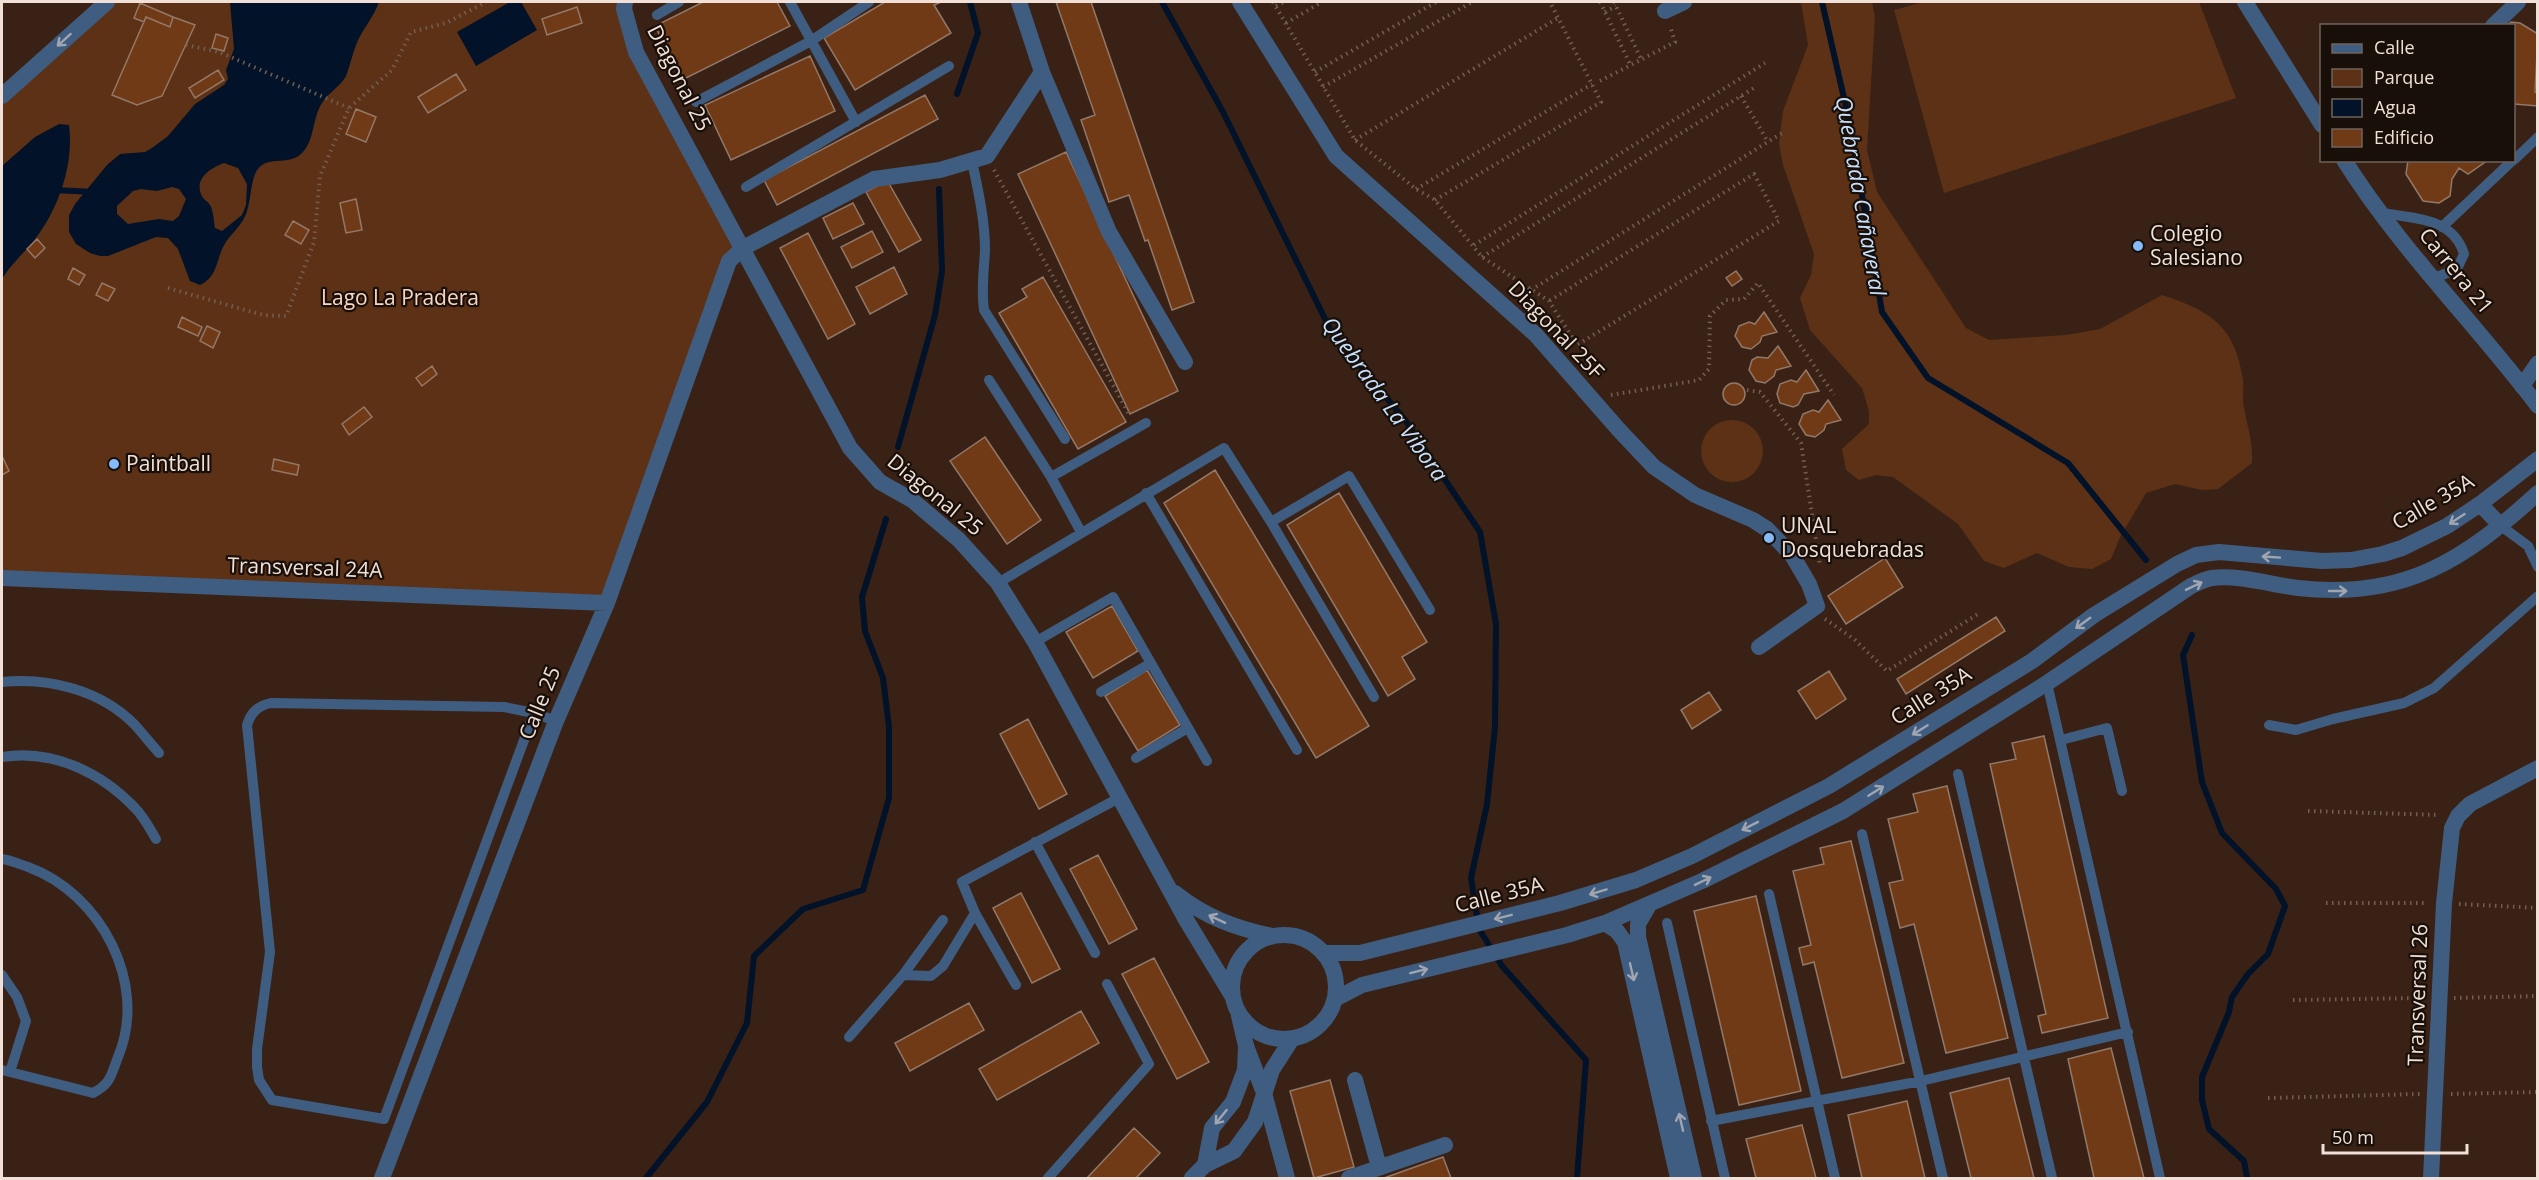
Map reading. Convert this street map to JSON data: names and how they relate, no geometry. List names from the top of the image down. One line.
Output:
{"streets":{"street":["Diagonal 25","Carrera 21","Diagonal 25F","Calle 35A","Transversal 24A","Calle 25","Transversal 26"]},"crossings":[["Diagonal 25","Calle 35A"],["Diagonal 25","Calle 25"],["Transversal 24A","Calle 25"]],"water":["Quebrada Cañaveral","Quebrada La Vibora"],"parks":["Lago La Pradera"],"places":["Colegio Salesiano","Paintball","UNAL Dosquebradas"],"legend":["Calle","Parque","Agua","Edificio"],"scale_bar":"50 m"}
